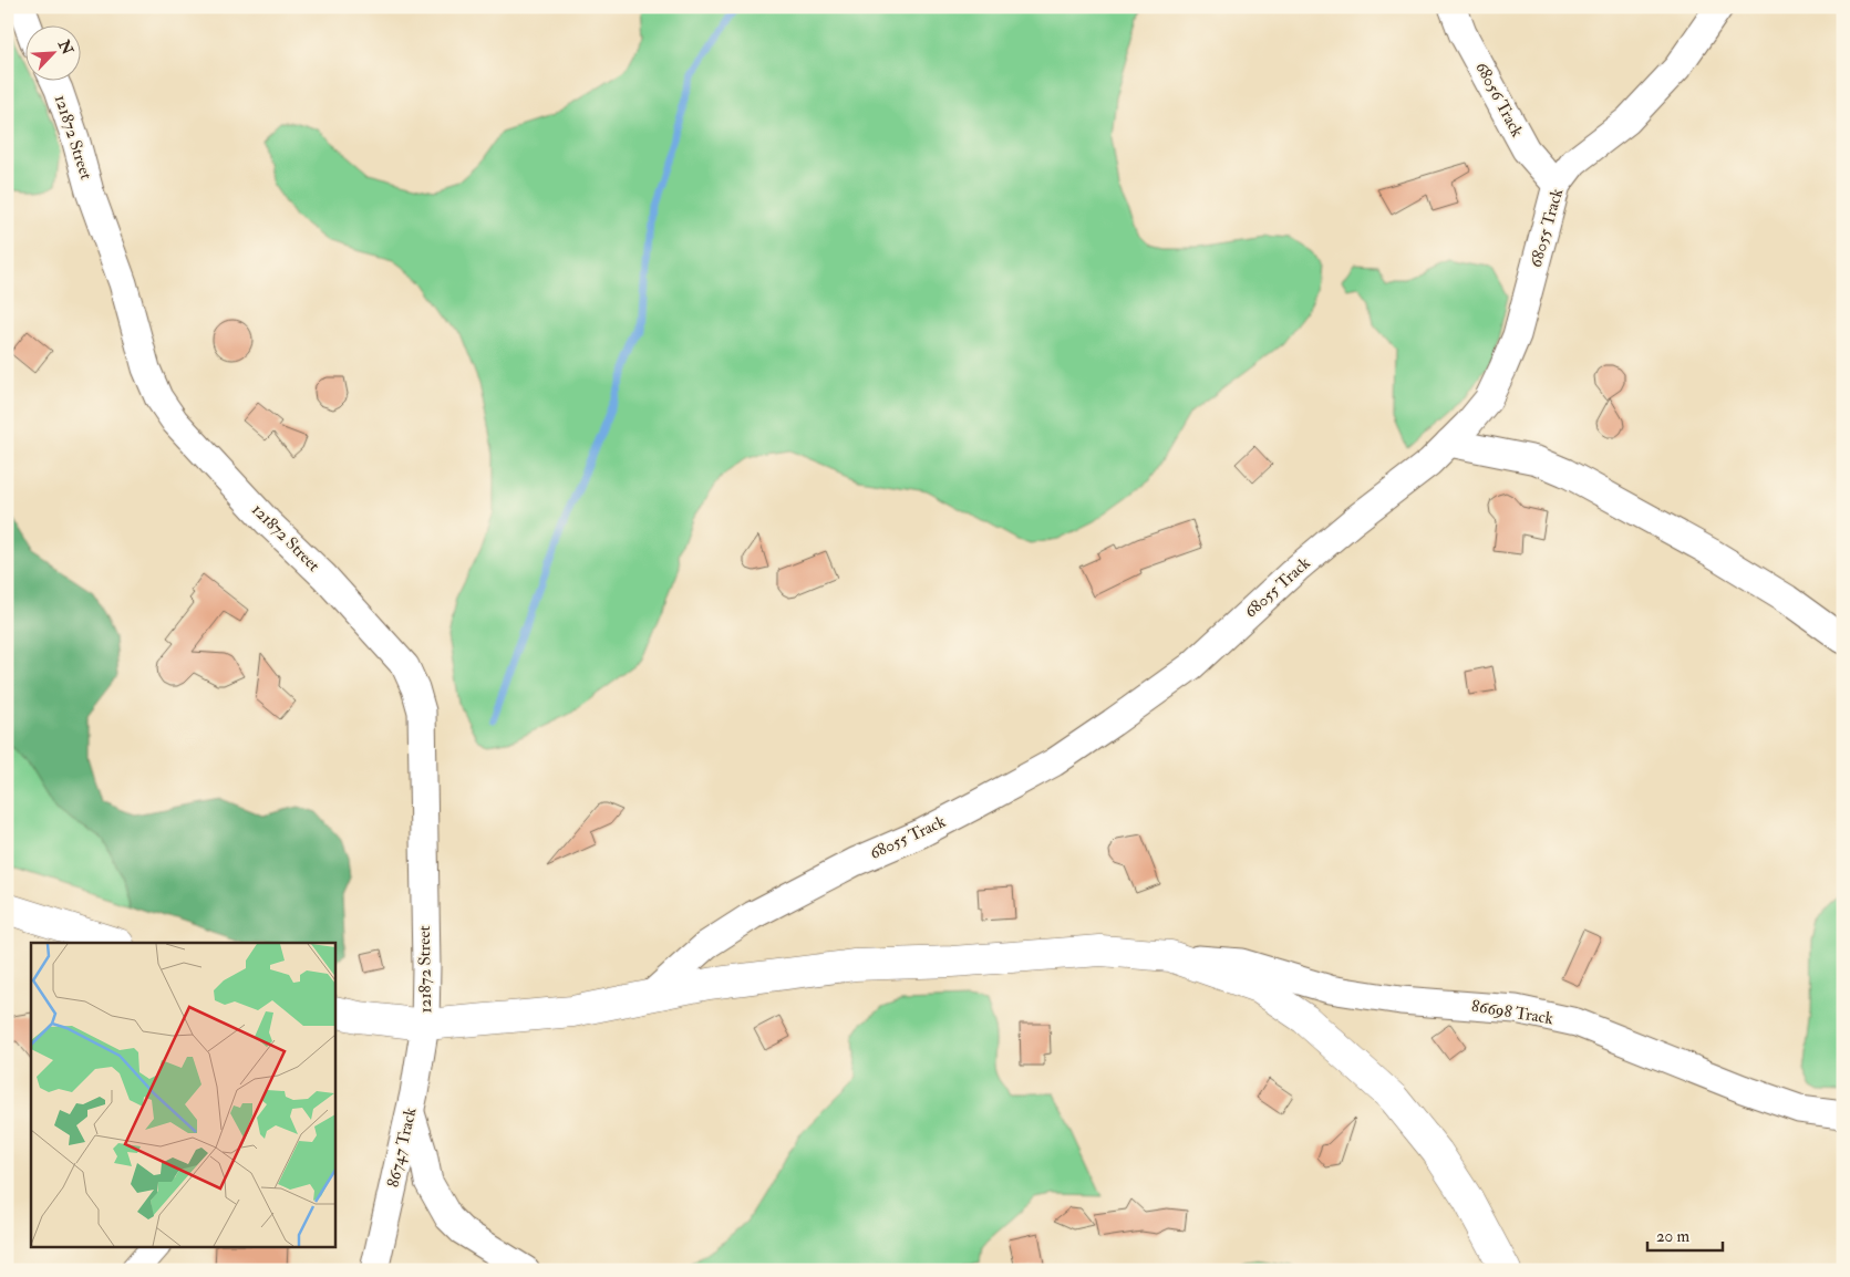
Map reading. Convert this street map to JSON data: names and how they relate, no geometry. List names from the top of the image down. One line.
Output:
{"streets":{"street":["68056 Track","121872 Street","68055 Track","86698 Track","86747 Track"]},"crossings":[["68056 Track","68055 Track"],["121872 Street","86747 Track"]],"scale_bar":"20 m","north":"top right"}
